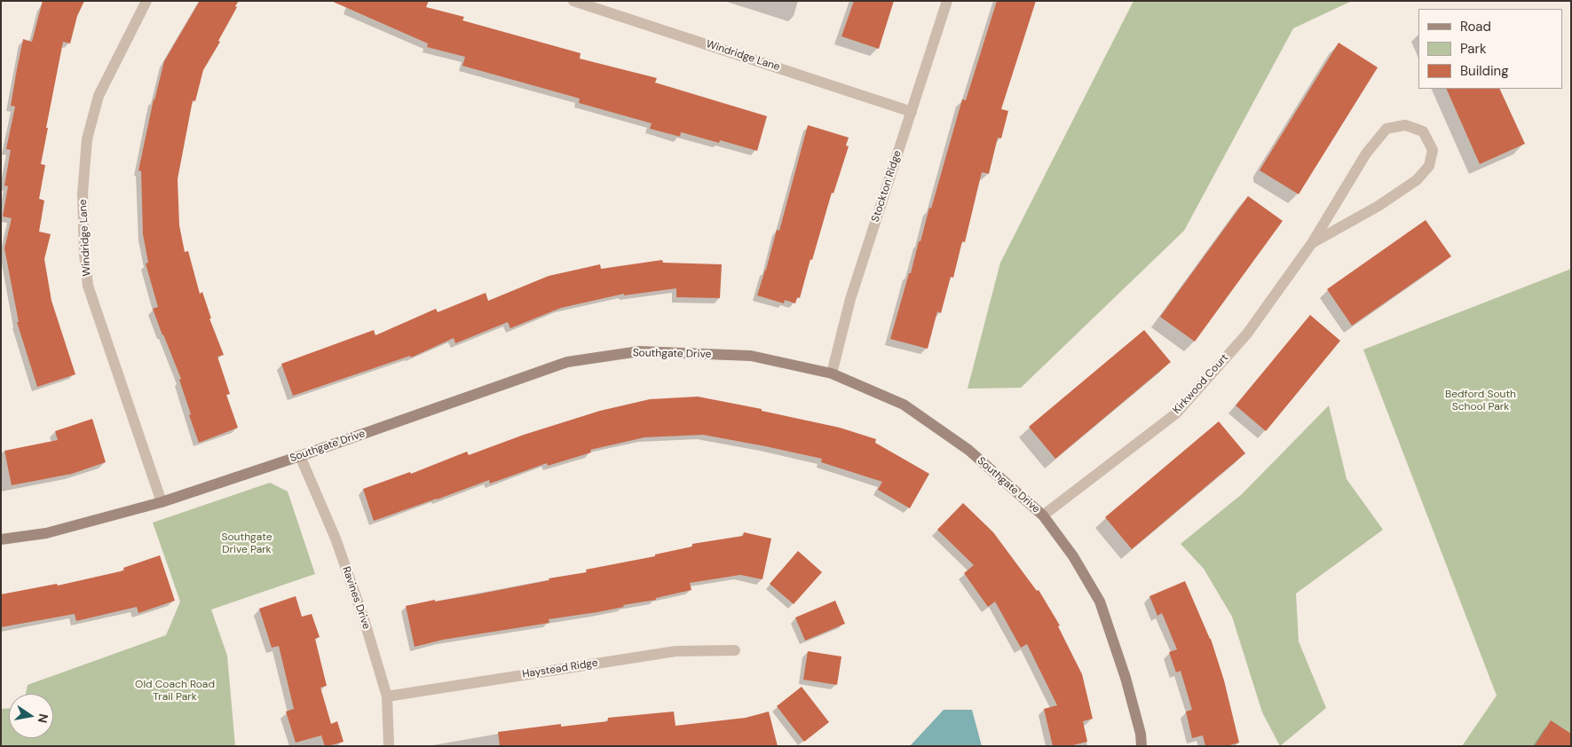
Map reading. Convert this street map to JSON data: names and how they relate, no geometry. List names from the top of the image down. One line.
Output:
{"streets":{"street":["Windridge Lane","Stockton Ridge","Southgate Drive","Kirkwood Court","Ravines Drive","Haystead Ridge"]},"crossings":[["Windridge Lane","Stockton Ridge"],["Windridge Lane","Southgate Drive"],["Stockton Ridge","Southgate Drive"],["Southgate Drive","Kirkwood Court"],["Southgate Drive","Ravines Drive"],["Ravines Drive","Haystead Ridge"]],"parks":["Bedford South School Park","Southgate Drive Park","Old Coach Road Trail Park"],"legend":["Road","Park","Building"],"north":"right"}
